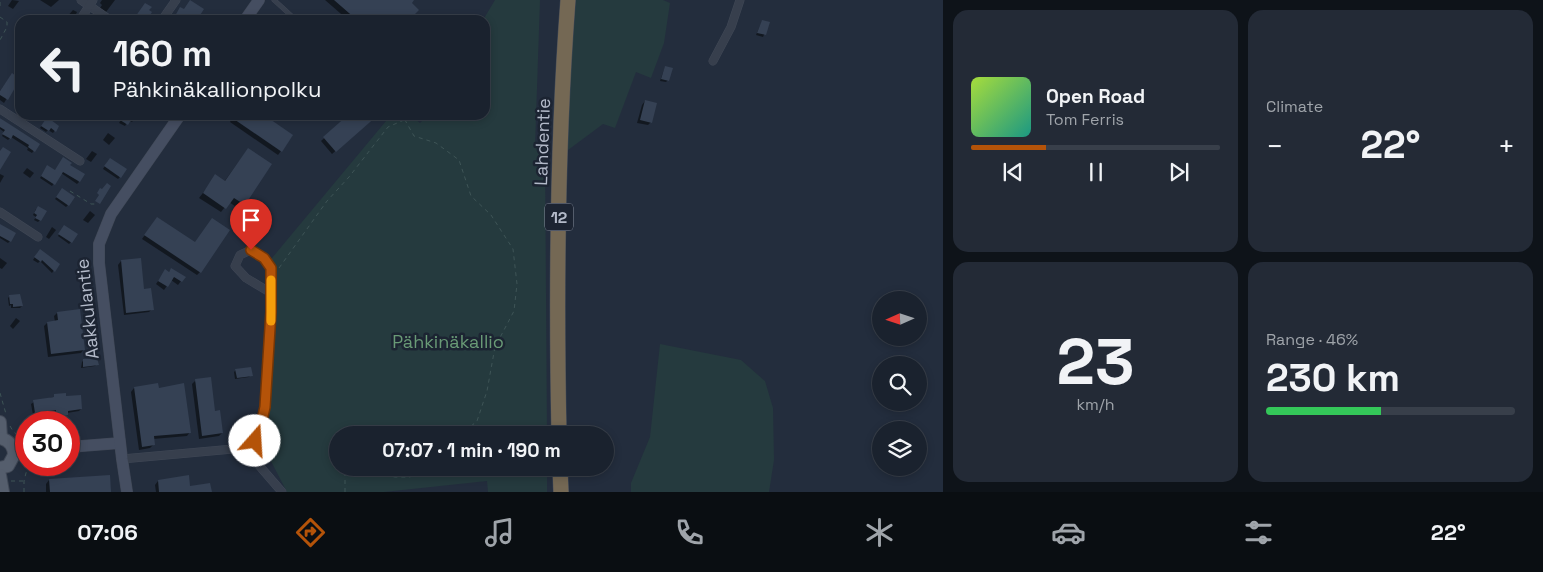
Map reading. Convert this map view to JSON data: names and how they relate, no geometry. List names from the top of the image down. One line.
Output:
{"streets":{"highway":["Lahdentie","12"],"street":["Aakkulantie"]},"parks":["Pähkinäkallio"],"north":"left","page":{"tile":["Climate",["23","km/h"],["Range · 46%","230 km"]],"turn":["160 m","Pähkinäkallionpolku"],"song":["Open Road","Tom Ferris"],"heat":["−","22°","+"],"limit":"30","trip":"07:07 · 1 min · 190 m","tabs":["07:06","22°"]}}
